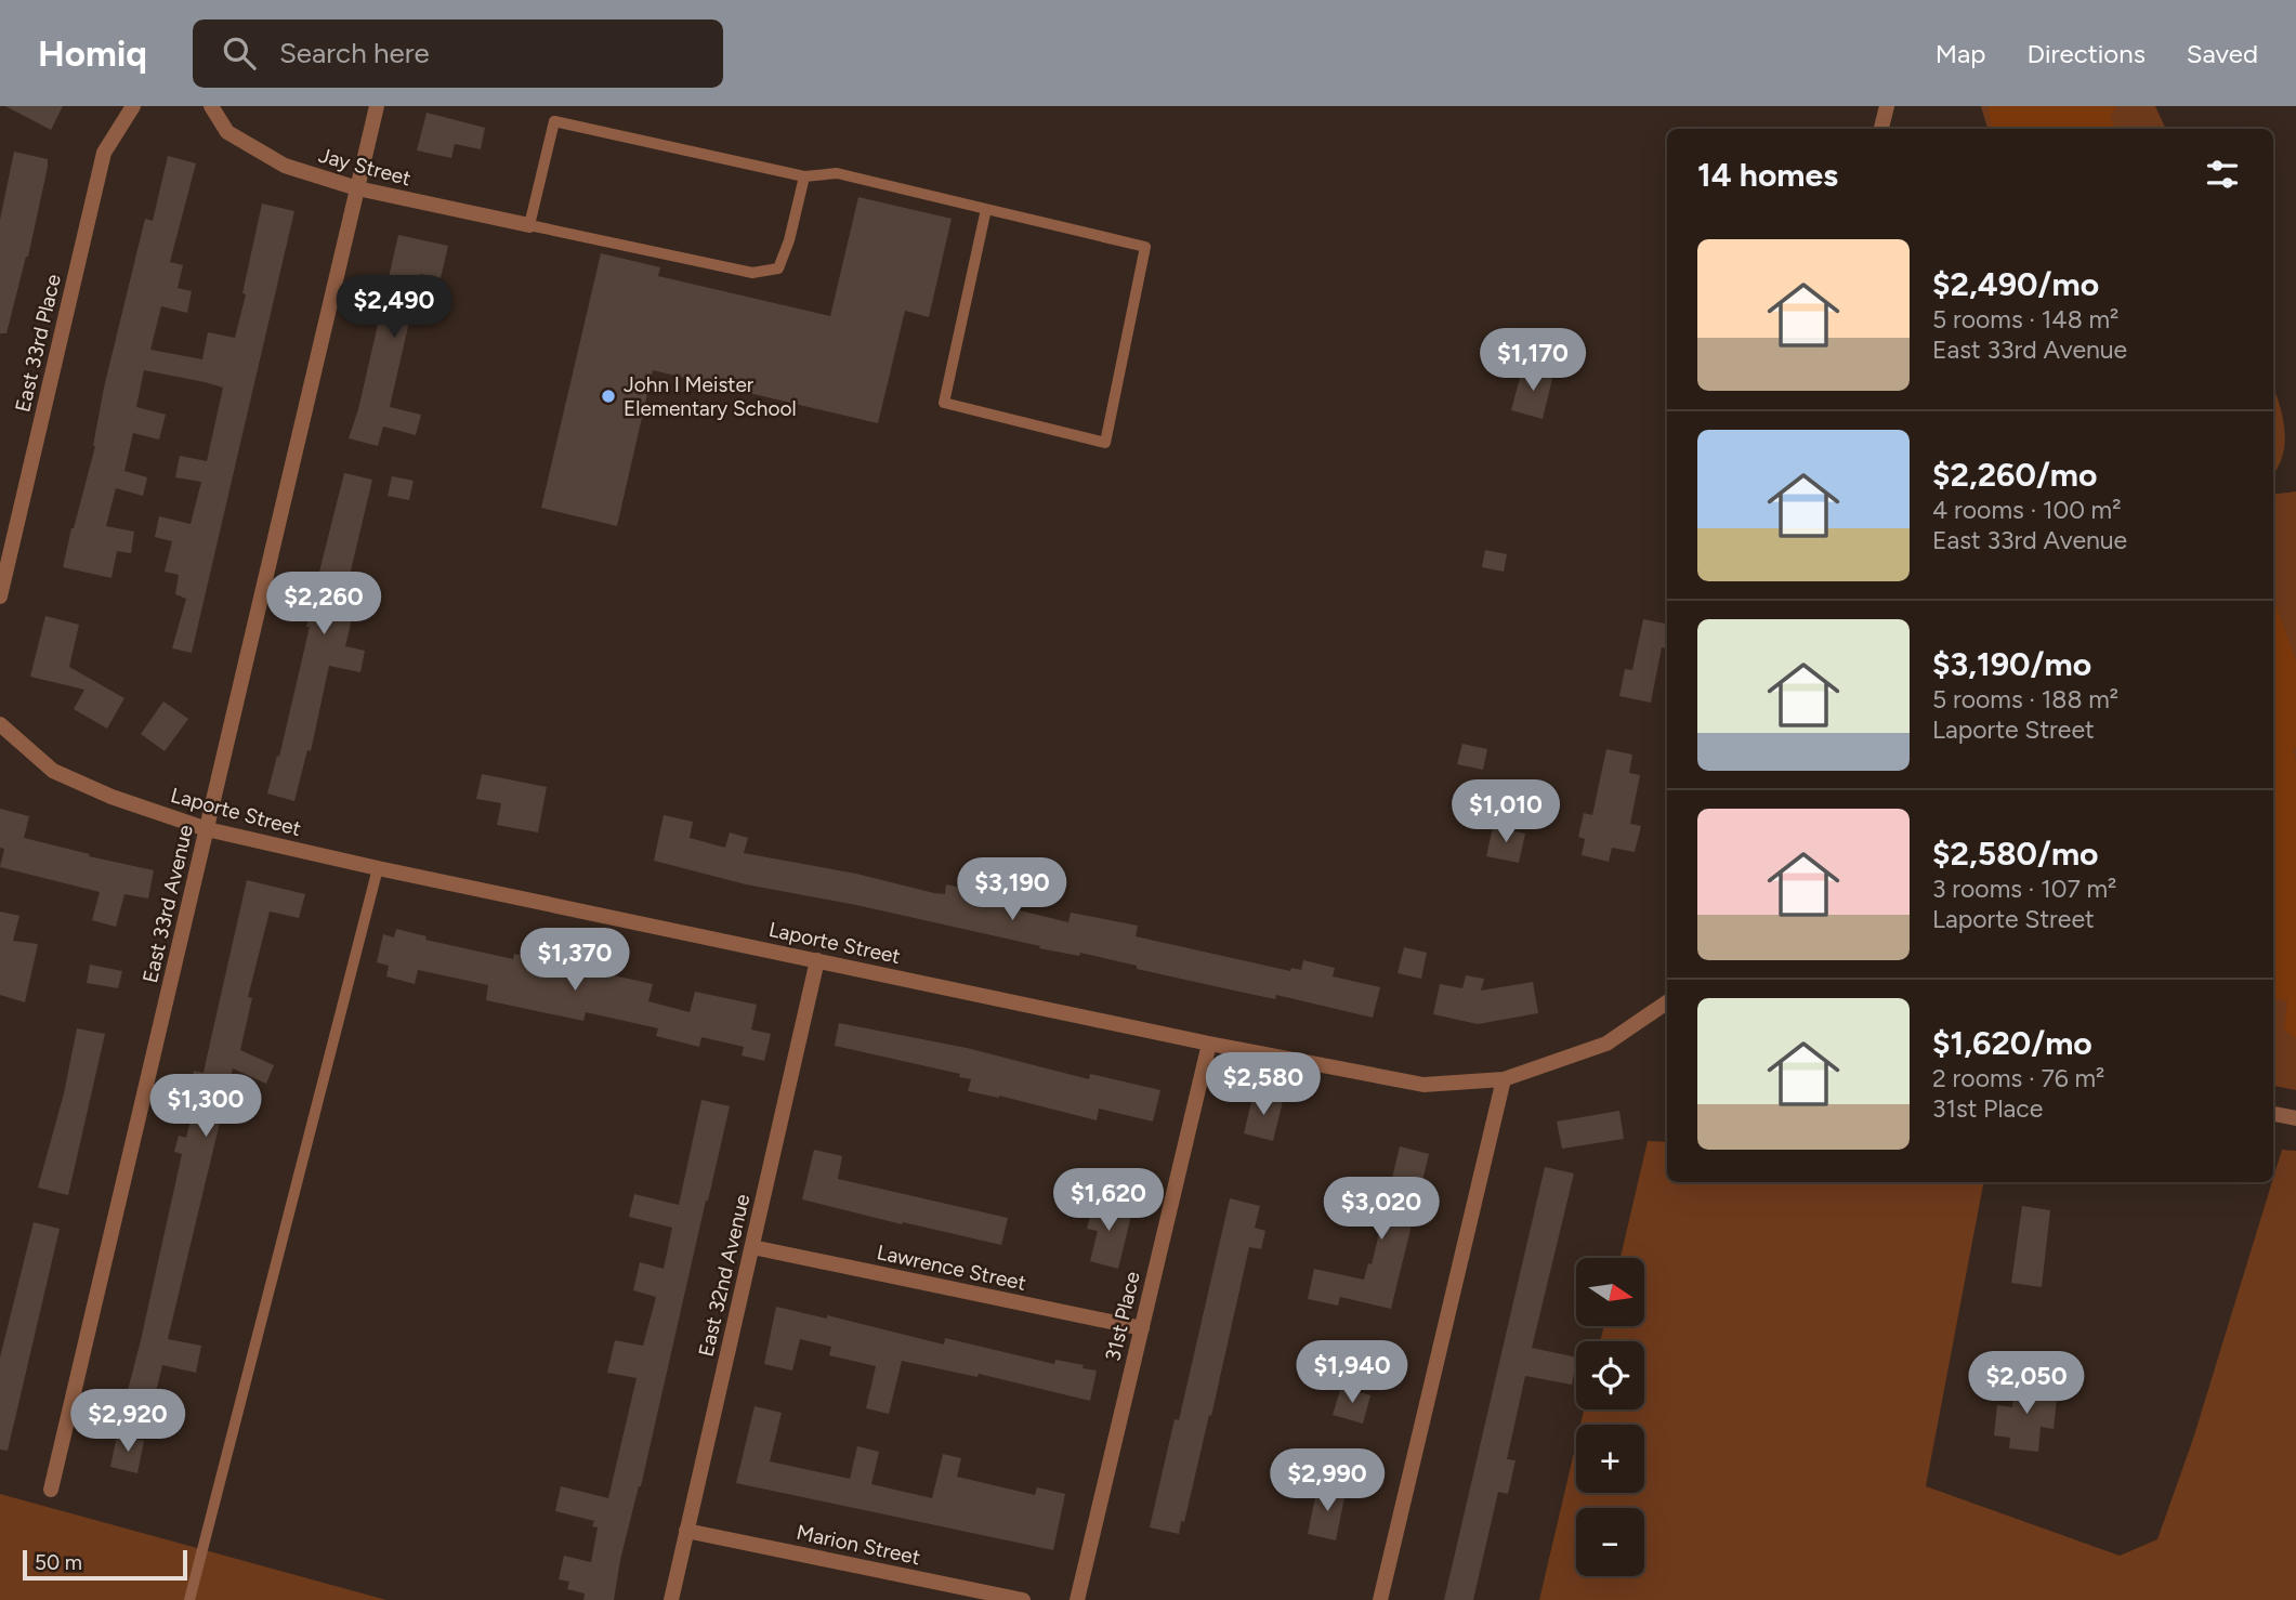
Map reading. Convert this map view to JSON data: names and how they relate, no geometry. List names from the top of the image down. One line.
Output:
{"streets":{"street":["Jay Street","East 33rd Place","Laporte Street","East 33rd Avenue","Lawrence Street","East 32nd Avenue","31st Place","Marion Street"]},"crossings":[["Jay Street","East 33rd Avenue"],["Laporte Street","East 33rd Avenue"],["Laporte Street","East 32nd Avenue"],["Laporte Street","31st Place"],["Lawrence Street","East 32nd Avenue"],["Lawrence Street","31st Place"],["East 32nd Avenue","Marion Street"]],"places":["John I Meister Elementary School"],"scale_bar":"50 m","north":"right","page":{"header":"Homiq","search":"Search here","nav":["Map","Directions","Saved"],"heading":"14 homes","list":[{"name":"$2,490/mo","note":"5 rooms · 148 m² · East 33rd Avenue"},{"name":"$2,260/mo","note":"4 rooms · 100 m² · East 33rd Avenue"},{"name":"$3,190/mo","note":"5 rooms · 188 m² · Laporte Street"},{"name":"$2,580/mo","note":"3 rooms · 107 m² · Laporte Street"},{"name":"$1,620/mo","note":"2 rooms · 76 m² · 31st Place"}],"price":["$2,490","$1,170","$2,260","$1,010","$3,190","$1,370","$2,580","$1,300","$1,620","$3,020","$1,940","$2,050","$2,920","$2,990"],"map_buttons":["+","−"],"scale":"50 m"}}
